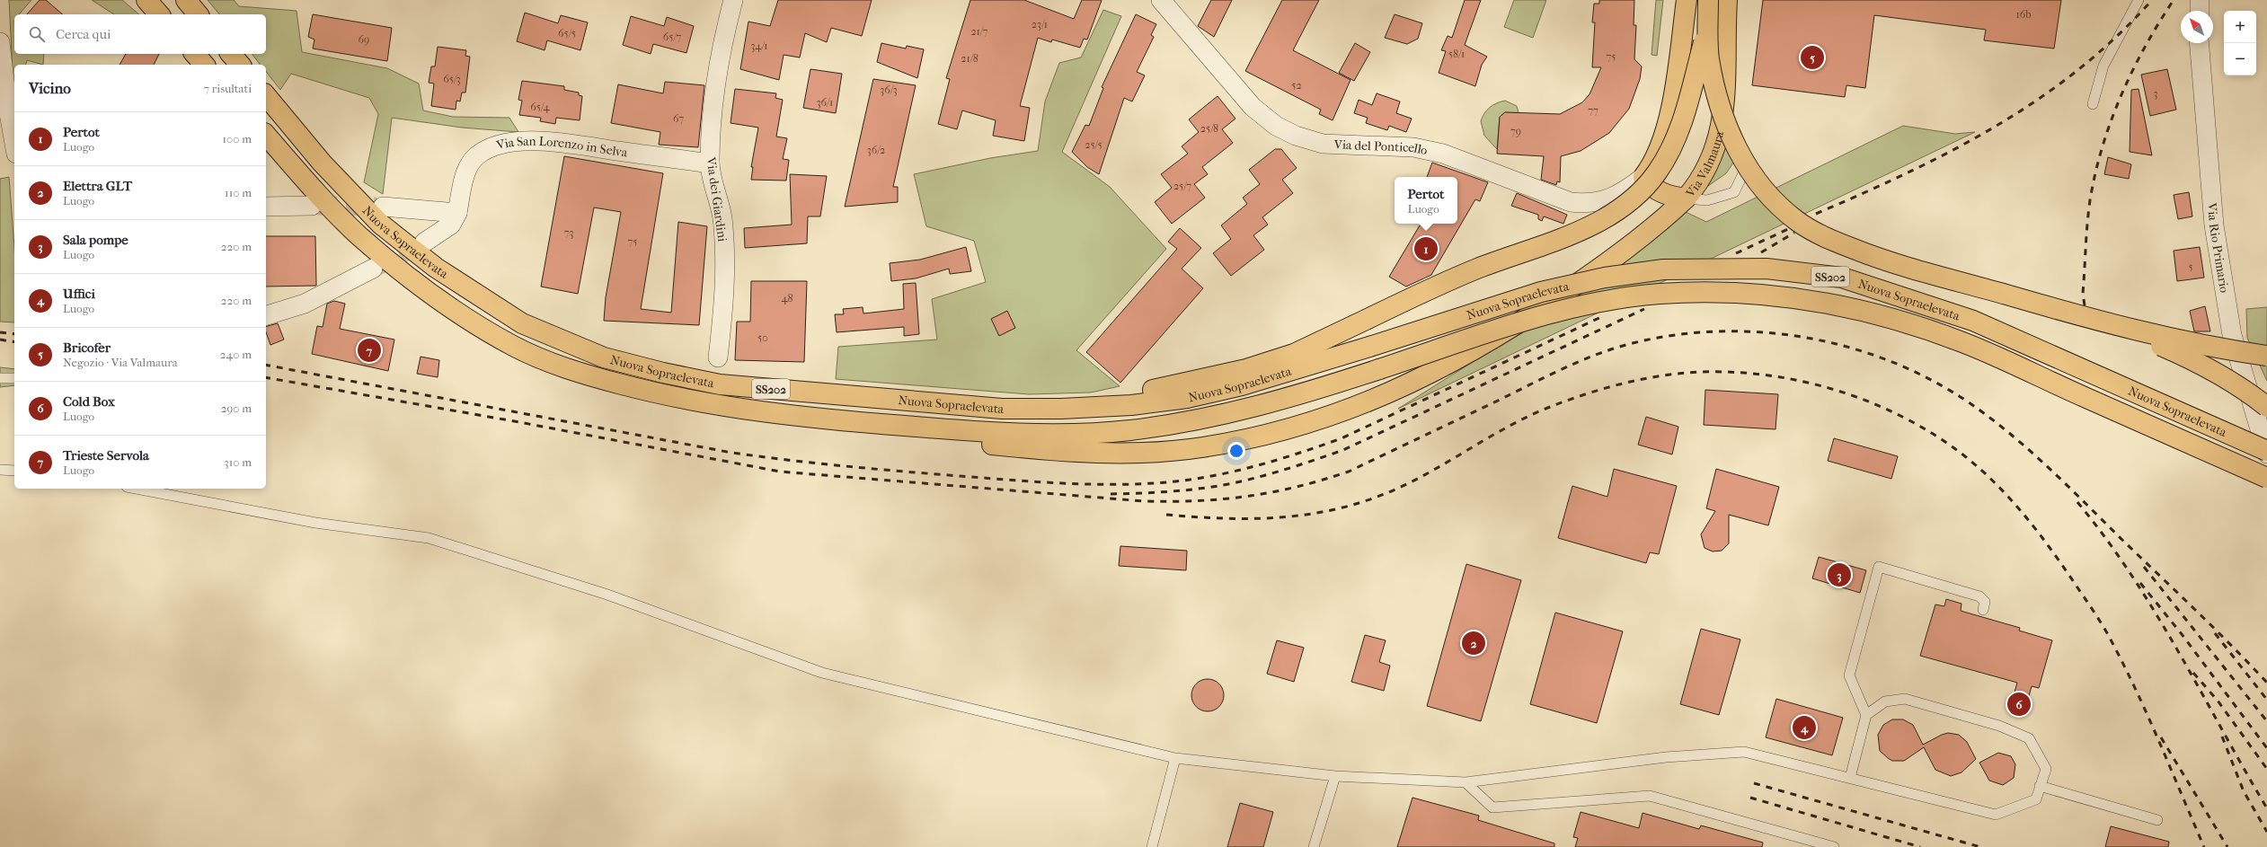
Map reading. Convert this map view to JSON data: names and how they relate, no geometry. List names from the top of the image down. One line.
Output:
{"streets":{"main road":["Via Valmaura","Nuova Sopraelevata","SS202"],"street":["Via del Ponticello","Via San Lorenzo in Selva","Via dei Giardini","Via Rio Primario"]},"crossings":[["Via del Ponticello","Via Valmaura"],["Via San Lorenzo in Selva","Via dei Giardini"]],"house_numbers":["16b","23/1","21/7","65/5","65/7","69","34/1","58/1","75","21/8","65/3","52","36/3","3","36/1","65/4","77","67","25/8","79","25/5","36/2","25/7","73","75","5","48","50"],"north":"top left","page":{"map_buttons":["+","−"],"search":"Cerca qui","pins":["5","1","7","3","2","6","4"],"heading":["Vicino","7 risultati"],"list":[{"mark":"1","name":"Pertot","note":"Luogo","value":"100 m"},{"mark":"2","name":"Elettra GLT","note":"Luogo","value":"110 m"},{"mark":"3","name":"Sala pompe","note":"Luogo","value":"220 m"},{"mark":"4","name":"Uffici","note":"Luogo","value":"220 m"},{"mark":"5","name":"Bricofer","note":"Negozio · Via Valmaura","value":"240 m"},{"mark":"6","name":"Cold Box","note":"Luogo","value":"290 m"},{"mark":"7","name":"Trieste Servola","note":"Luogo","value":"310 m"}],"popup":["Pertot","Luogo"]}}
